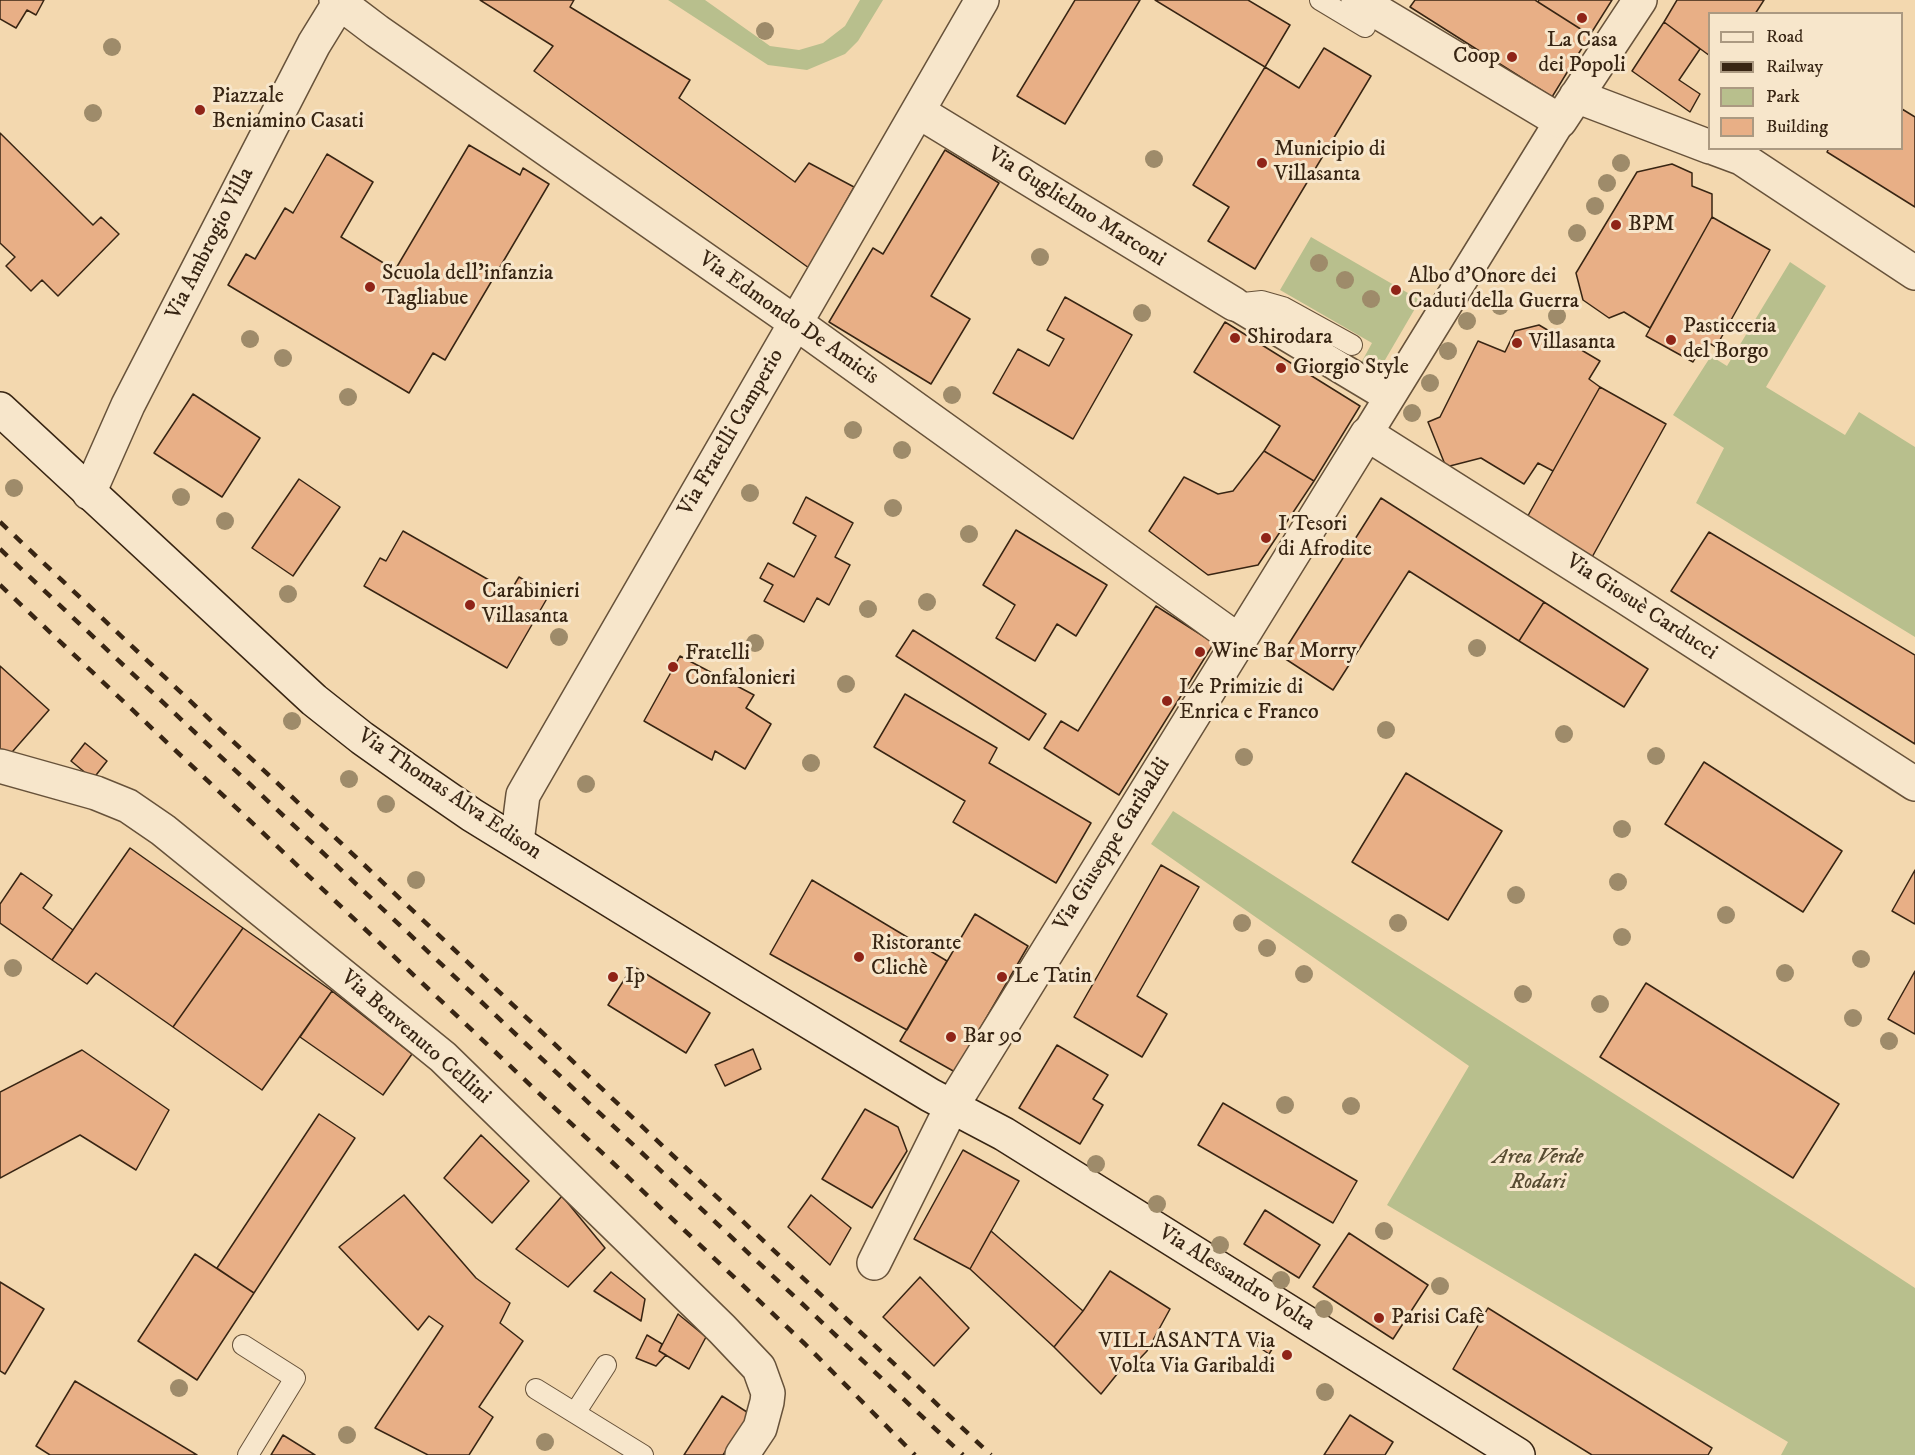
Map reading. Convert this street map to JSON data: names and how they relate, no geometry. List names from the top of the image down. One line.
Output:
{"streets":{"street":["Via Guglielmo Marconi","Via Ambrogio Villa","Via Edmondo De Amicis","Via Fratelli Camperio","Via Giosuè Carducci","Via Thomas Alva Edison","Via Giuseppe Garibaldi","Via Benvenuto Cellini","Via Alessandro Volta"]},"crossings":[["Via Guglielmo Marconi","Via Fratelli Camperio"],["Via Ambrogio Villa","Via Edmondo De Amicis"],["Via Ambrogio Villa","Via Thomas Alva Edison"],["Via Edmondo De Amicis","Via Fratelli Camperio"],["Via Edmondo De Amicis","Via Giuseppe Garibaldi"],["Via Fratelli Camperio","Via Thomas Alva Edison"],["Via Giosuè Carducci","Via Giuseppe Garibaldi"],["Via Thomas Alva Edison","Via Giuseppe Garibaldi"],["Via Thomas Alva Edison","Via Alessandro Volta"],["Via Giuseppe Garibaldi","Via Alessandro Volta"]],"parks":["Area Verde Rodari"],"places":["La Casa dei Popoli","Coop","Piazzale Beniamino Casati","Municipio di Villasanta","BPM","Scuola dell'infanzia Tagliabue","Albo d'Onore dei Caduti della Guerra","Shirodara","Pasticceria del Borgo","Villasanta","Giorgio Style","I Tesori di Afrodite","Carabinieri Villasanta","Wine Bar Morry","Fratelli Confalonieri","Le Primizie di Enrica e Franco","Ristorante Clichè","Ip","Le Tatin","Bar 90","Parisi Cafè","VILLASANTA Via Volta Via Garibaldi"],"legend":["Road","Railway","Park","Building"]}
